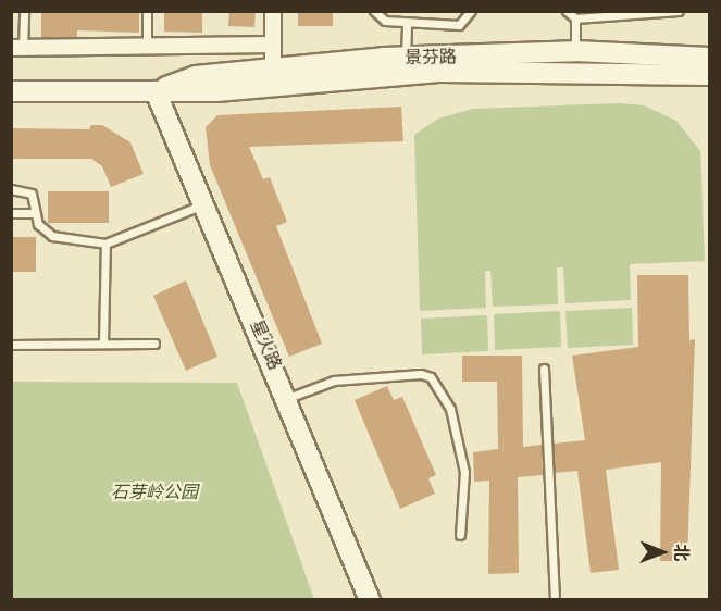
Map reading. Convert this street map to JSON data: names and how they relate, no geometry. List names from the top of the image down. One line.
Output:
{"streets":{"street":["景芬路","星火路"]},"crossings":[["景芬路","星火路"]],"parks":["石芽岭公园"],"north":"right"}
